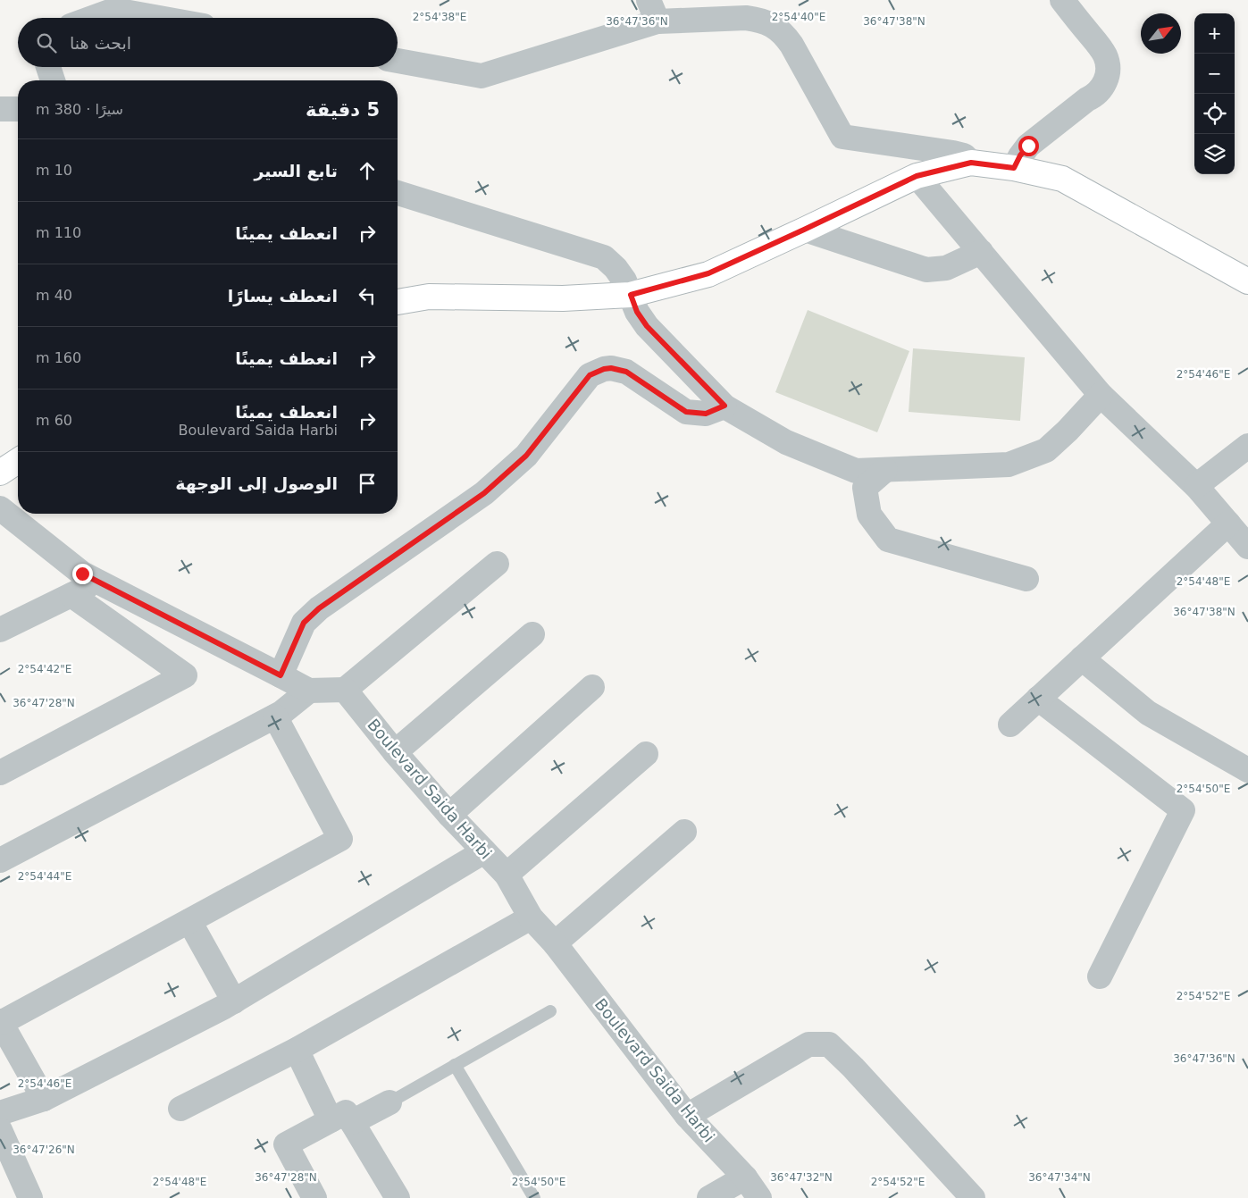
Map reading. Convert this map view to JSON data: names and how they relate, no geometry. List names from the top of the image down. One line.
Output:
{"streets":{"street":["Boulevard Saida Harbi"]},"north":"top right","page":{"map_buttons":["+","−"],"search":"ابحث هنا","heading":["5 دقيقة","سيرًا · 380 m"],"list":[["تابع السير","10 m"],["انعطف يمينًا","110 m"],["انعطف يسارًا","40 m"],["انعطف يمينًا","160 m"],["انعطف يمينًا","Boulevard Saida Harbi","60 m"],"الوصول إلى الوجهة"]},"coordinates":["2°54'38\"E","2°54'40\"E","36°47'36\"N","36°47'38\"N","2°54'46\"E","2°54'48\"E","2°54'42\"E","36°47'28\"N","2°54'50\"E","2°54'44\"E","2°54'52\"E","36°47'26\"N","36°47'32\"N","36°47'34\"N"]}
